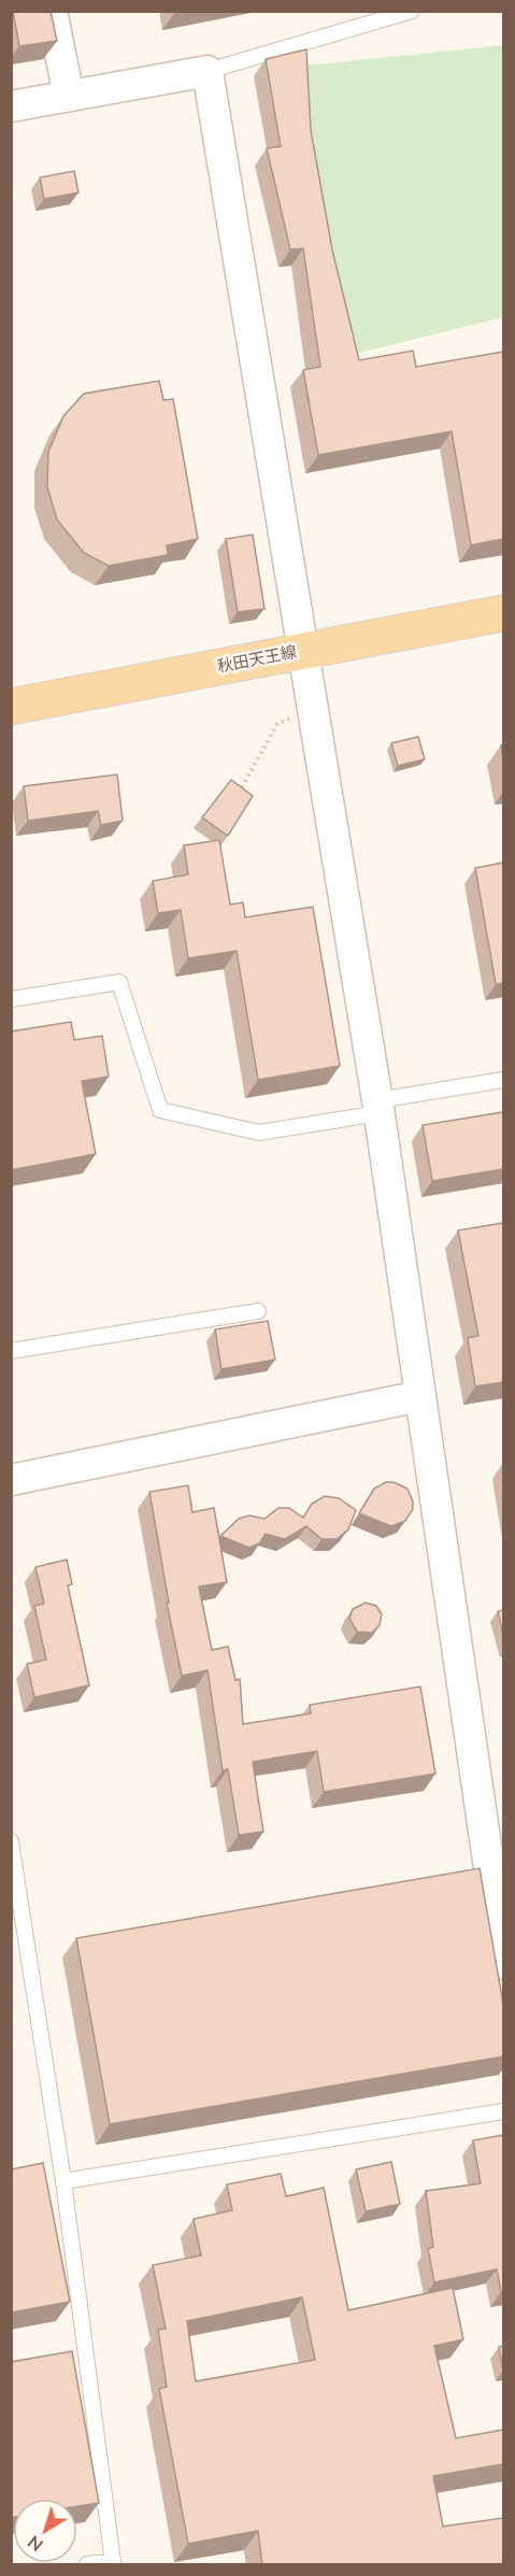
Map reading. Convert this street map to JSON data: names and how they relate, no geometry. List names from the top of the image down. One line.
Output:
{"streets":{"main road":["秋田天王線"]},"north":"bottom left"}
